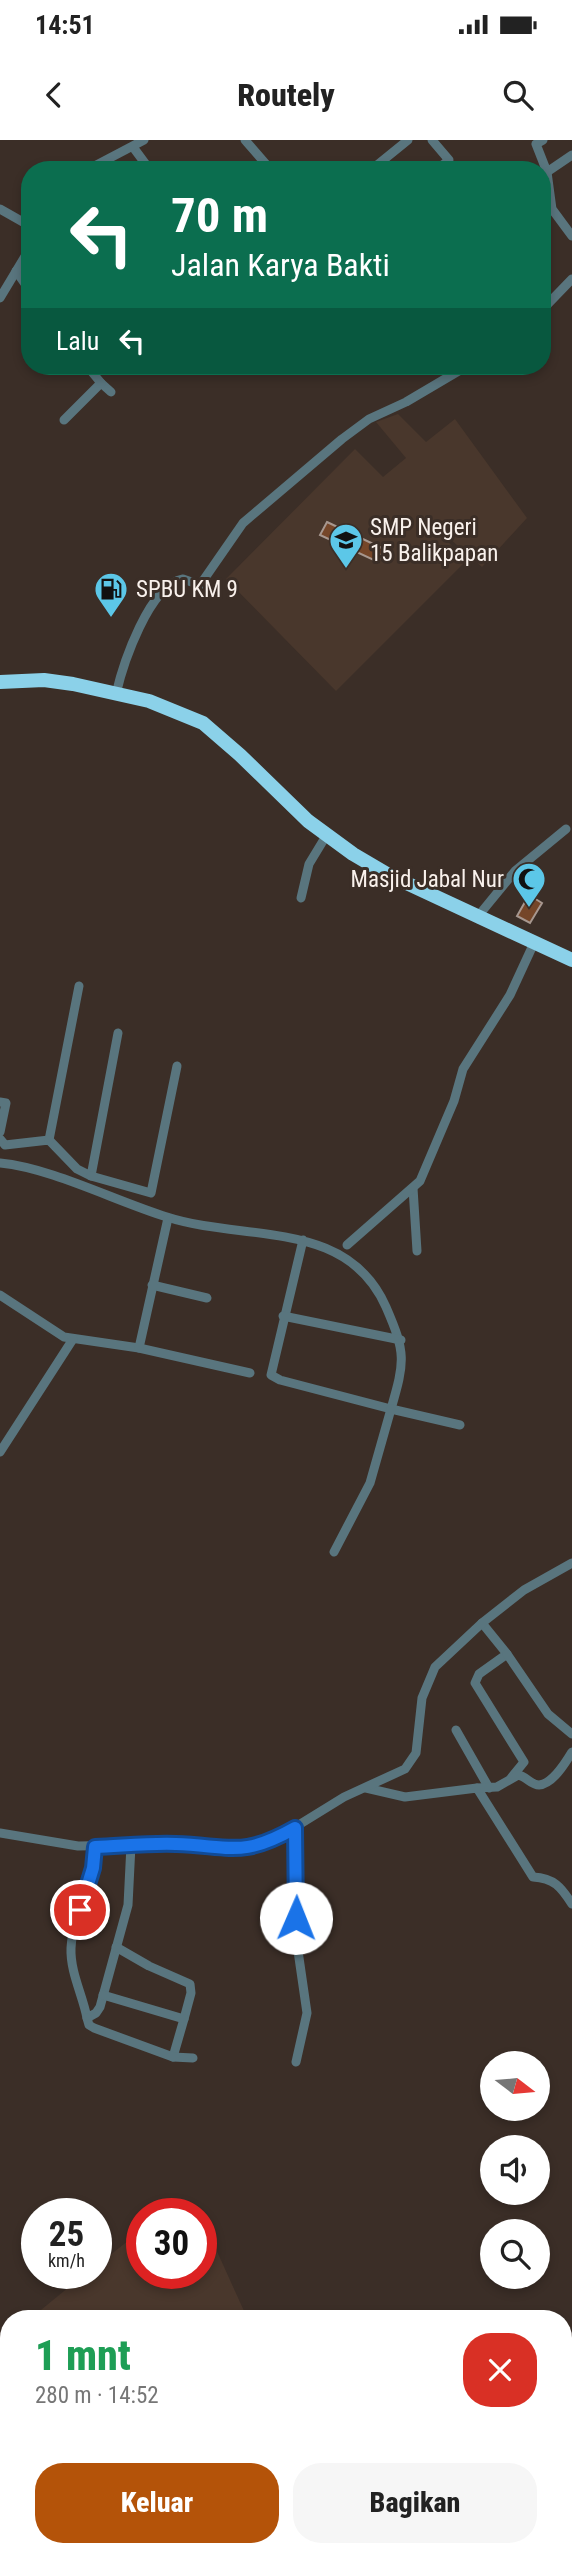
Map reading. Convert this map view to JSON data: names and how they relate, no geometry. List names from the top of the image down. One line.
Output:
{"places":{"school or university":["SMP Negeri 15 Balikpapan"],"fuel station":["SPBU KM 9"],"mosque":["Masjid Jabal Nur"]},"north":"right","page":{"status":"14:51","header":"Routely","turn":["70 m","Jalan Karya Bakti"],"then":"Lalu","speed":"25 km/h","limit":"30","heading":["1 mnt","280 m · 14:52"],"buttons":["Keluar","Bagikan"]}}
